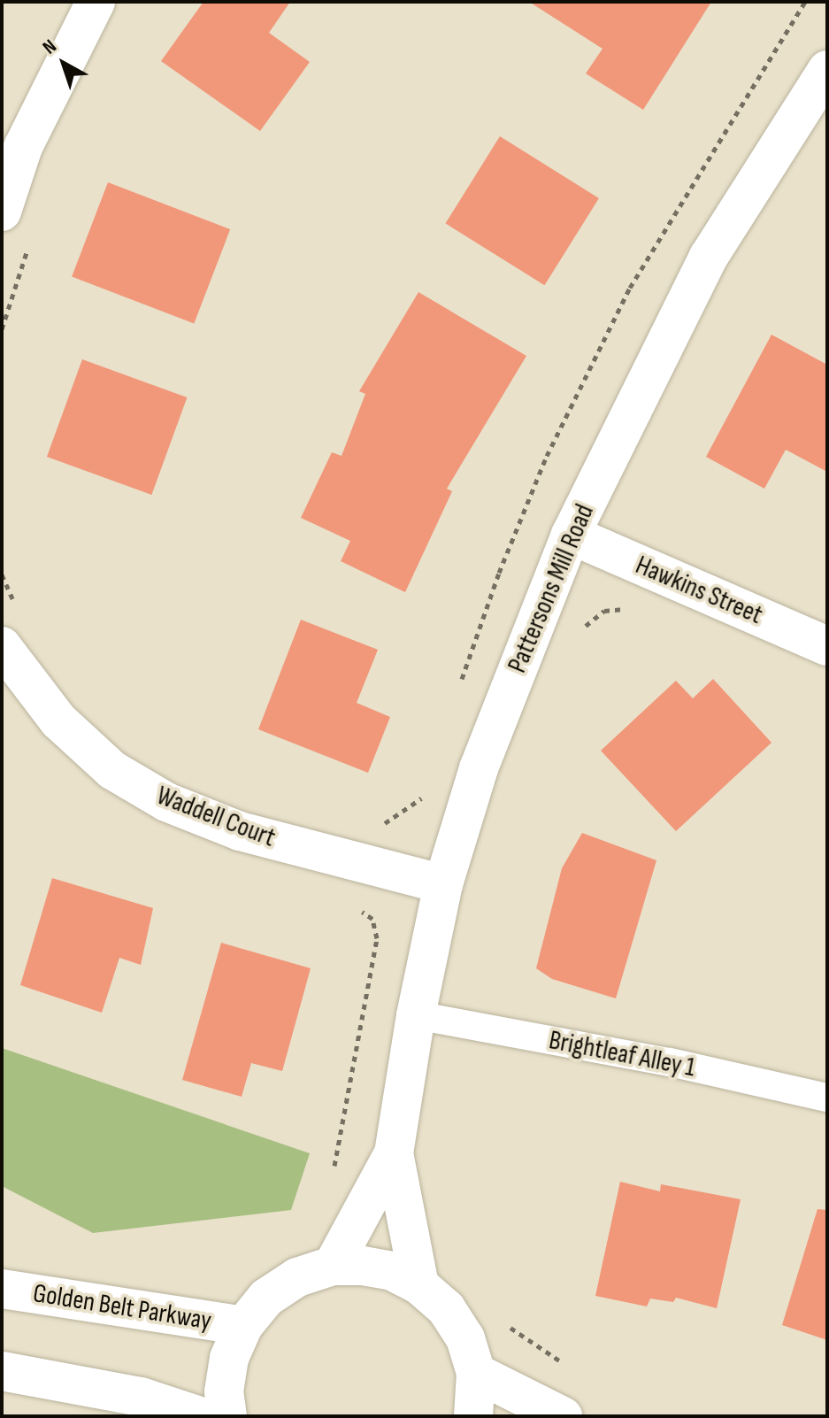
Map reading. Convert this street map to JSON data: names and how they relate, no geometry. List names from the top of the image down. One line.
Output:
{"streets":{"street":["Pattersons Mill Road","Hawkins Street","Waddell Court","Golden Belt Parkway"],"lane":["Brightleaf Alley 1"]},"crossings":[["Pattersons Mill Road","Hawkins Street"],["Pattersons Mill Road","Waddell Court"],["Pattersons Mill Road","Brightleaf Alley 1"]],"north":"top left"}
